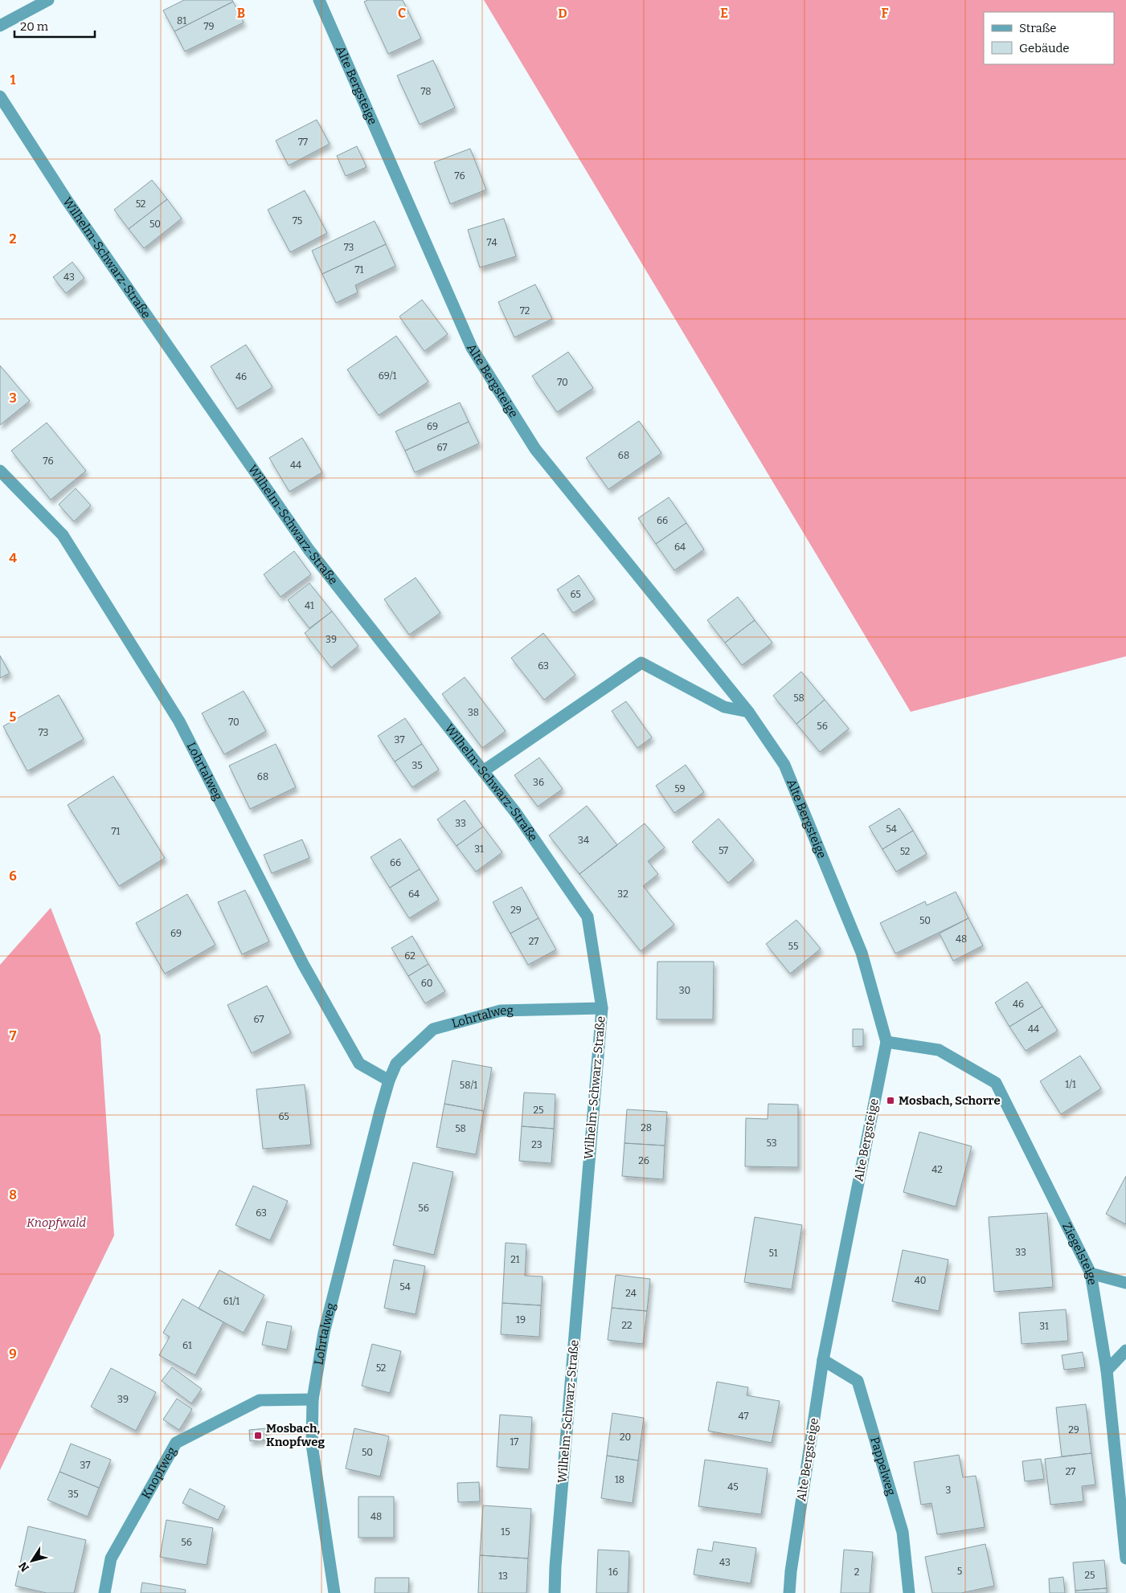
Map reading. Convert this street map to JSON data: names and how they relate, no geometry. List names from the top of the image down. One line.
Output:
{"streets":{"street":["Alte Bergsteige","Wilhelm-Schwarz-Straße","Lohrtalweg","Ziegelsteige","Pappelweg","Knopfweg"]},"crossings":[["Alte Bergsteige","Ziegelsteige"],["Alte Bergsteige","Pappelweg"],["Wilhelm-Schwarz-Straße","Lohrtalweg"],["Lohrtalweg","Knopfweg"]],"parks":["Knopfwald"],"places":{"transit":["Mosbach, Schorre","Mosbach, Knopfweg"]},"house_numbers":["81","79","78","77","76","52","75","50","74","73","71","43","72","69/1","46","70","69","67","68","76","44","66","64","65","41","39","63","58","38","70","56","73","37","35","68","36","59","33","54","71","34","31","57","52","66","64","32","29","50","69","48","27","55","62","60","30","46","67","44","1/1","58/1","25","65","28","58","53","23","26","42","56","63","33","51","21","40","54","24","61/1","19","22","31","61","52","39","47","29","20","17","50","37","27","18","45","3","35","48","15","56","43","5","16","2","25","13"],"legend":["Straße","Gebäude"],"scale_bar":"20 m","north":"bottom left","grid":{"columns":["B","C","D","E","F"],"rows":["1","2","3","4","5","6","7","8","9"]}}
